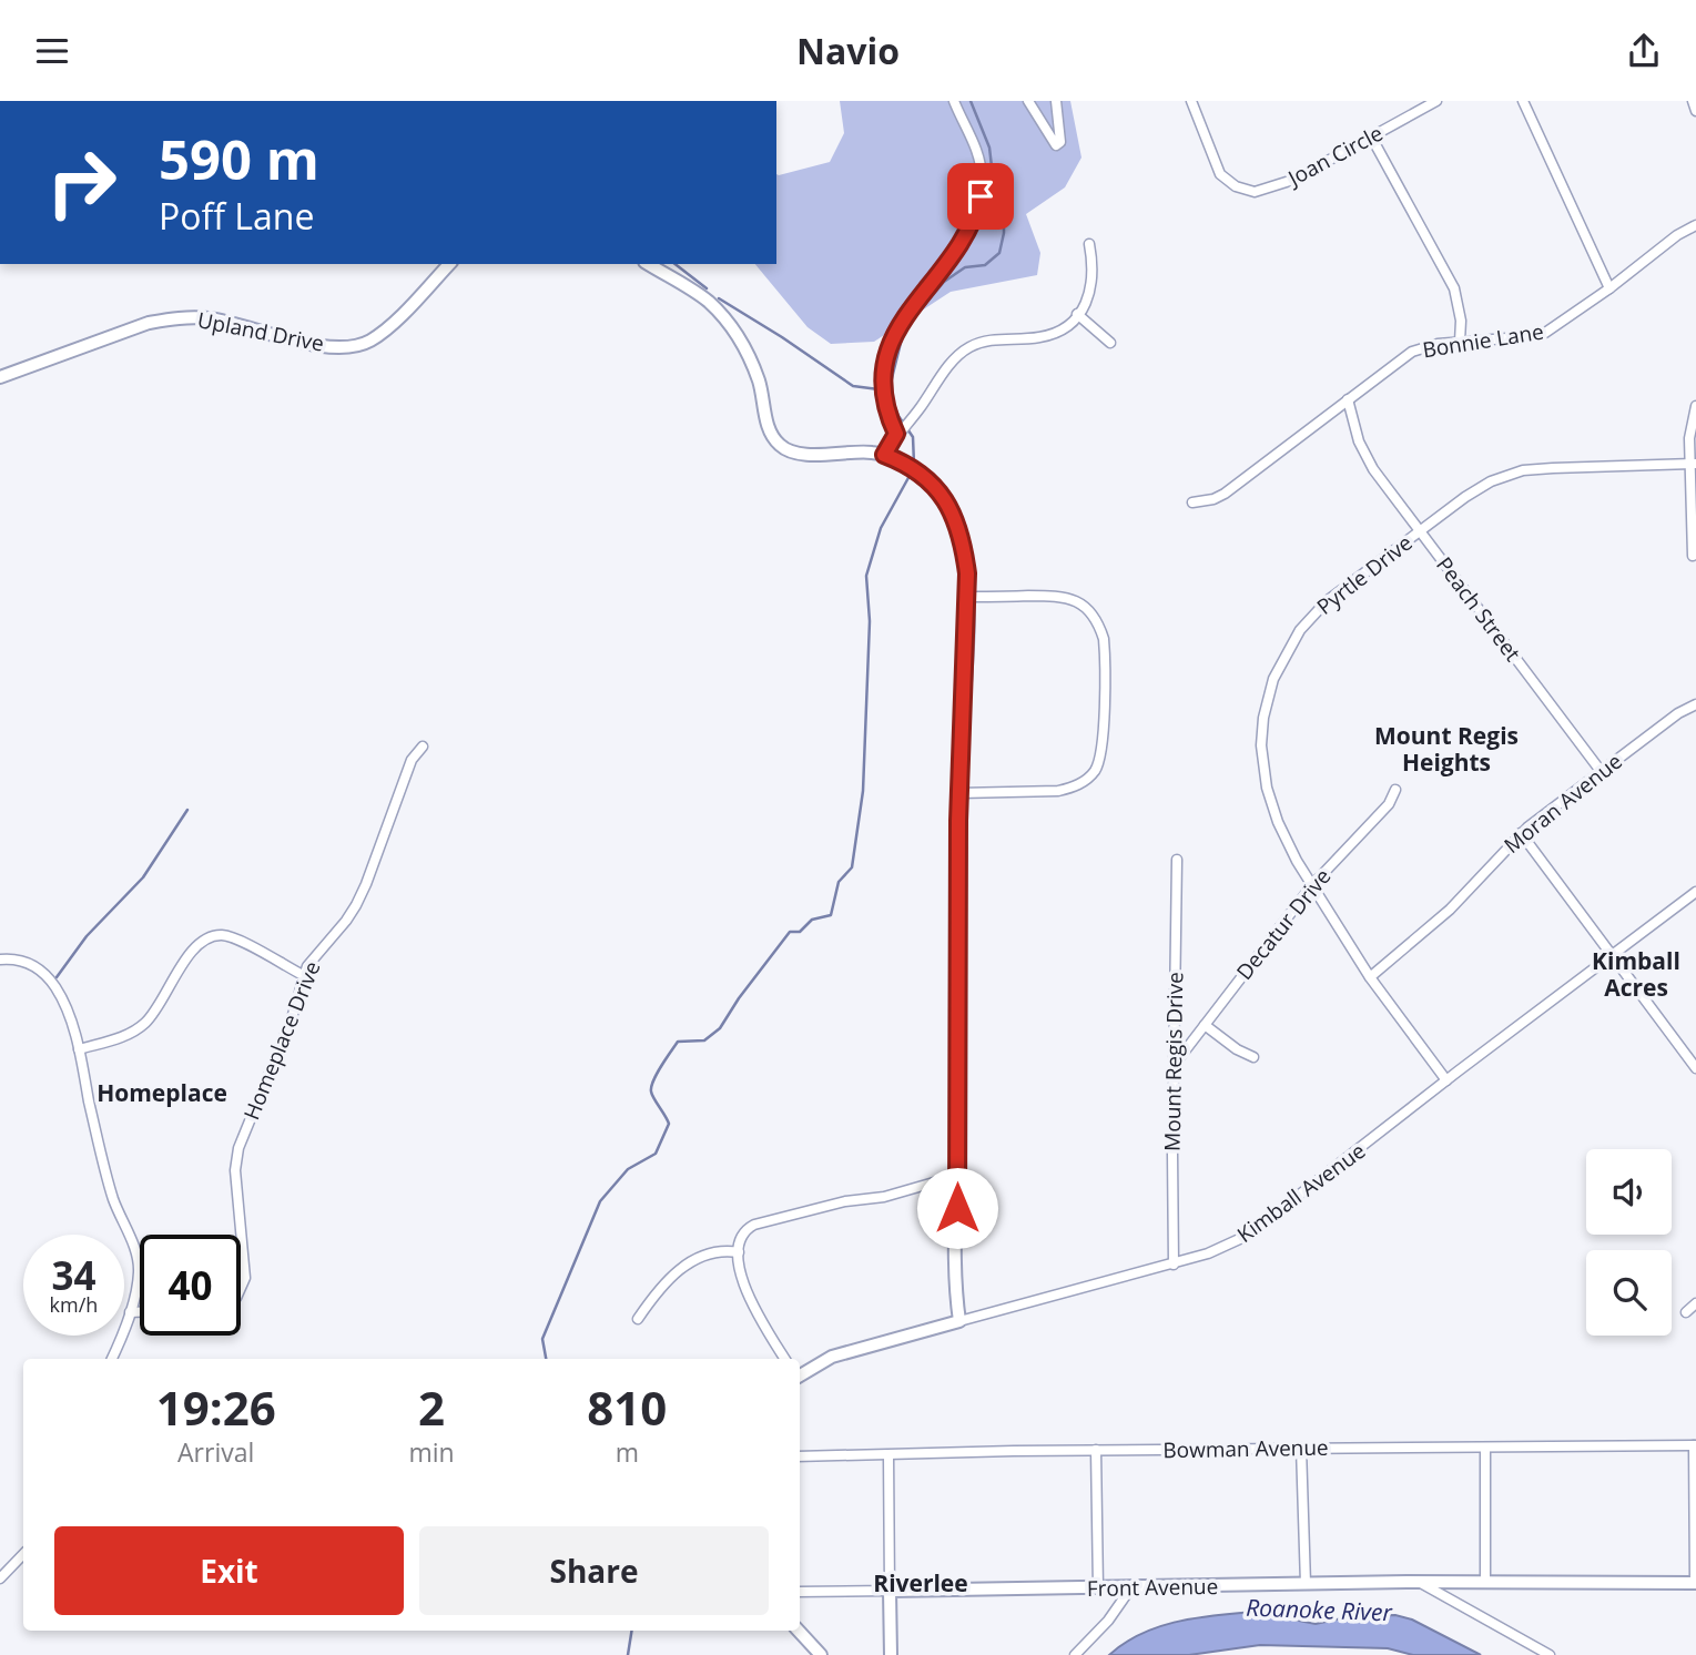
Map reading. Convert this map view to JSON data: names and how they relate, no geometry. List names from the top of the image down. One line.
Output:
{"streets":{"street":["Joan Circle","Upland Drive","Bonnie Lane","Pyrtle Drive","Peach Street","Moran Avenue","Decatur Drive","Homeplace Drive","Mount Regis Drive","Kimball Avenue","Bowman Avenue","Front Avenue"]},"crossings":[["Bonnie Lane","Peach Street"],["Pyrtle Drive","Peach Street"],["Pyrtle Drive","Moran Avenue"],["Pyrtle Drive","Decatur Drive"],["Pyrtle Drive","Kimball Avenue"],["Peach Street","Moran Avenue"],["Decatur Drive","Mount Regis Drive"],["Mount Regis Drive","Kimball Avenue"]],"districts":["Mount Regis Heights","Kimball Acres","Homeplace","Riverlee"],"water":["Roanoke River"],"page":{"header":"Navio","turn":["590 m","Poff Lane"],"speed":"34 km/h","limit":"40","eta":["19:26","Arrival","2","min","810","m"],"buttons":["Exit","Share"]}}
